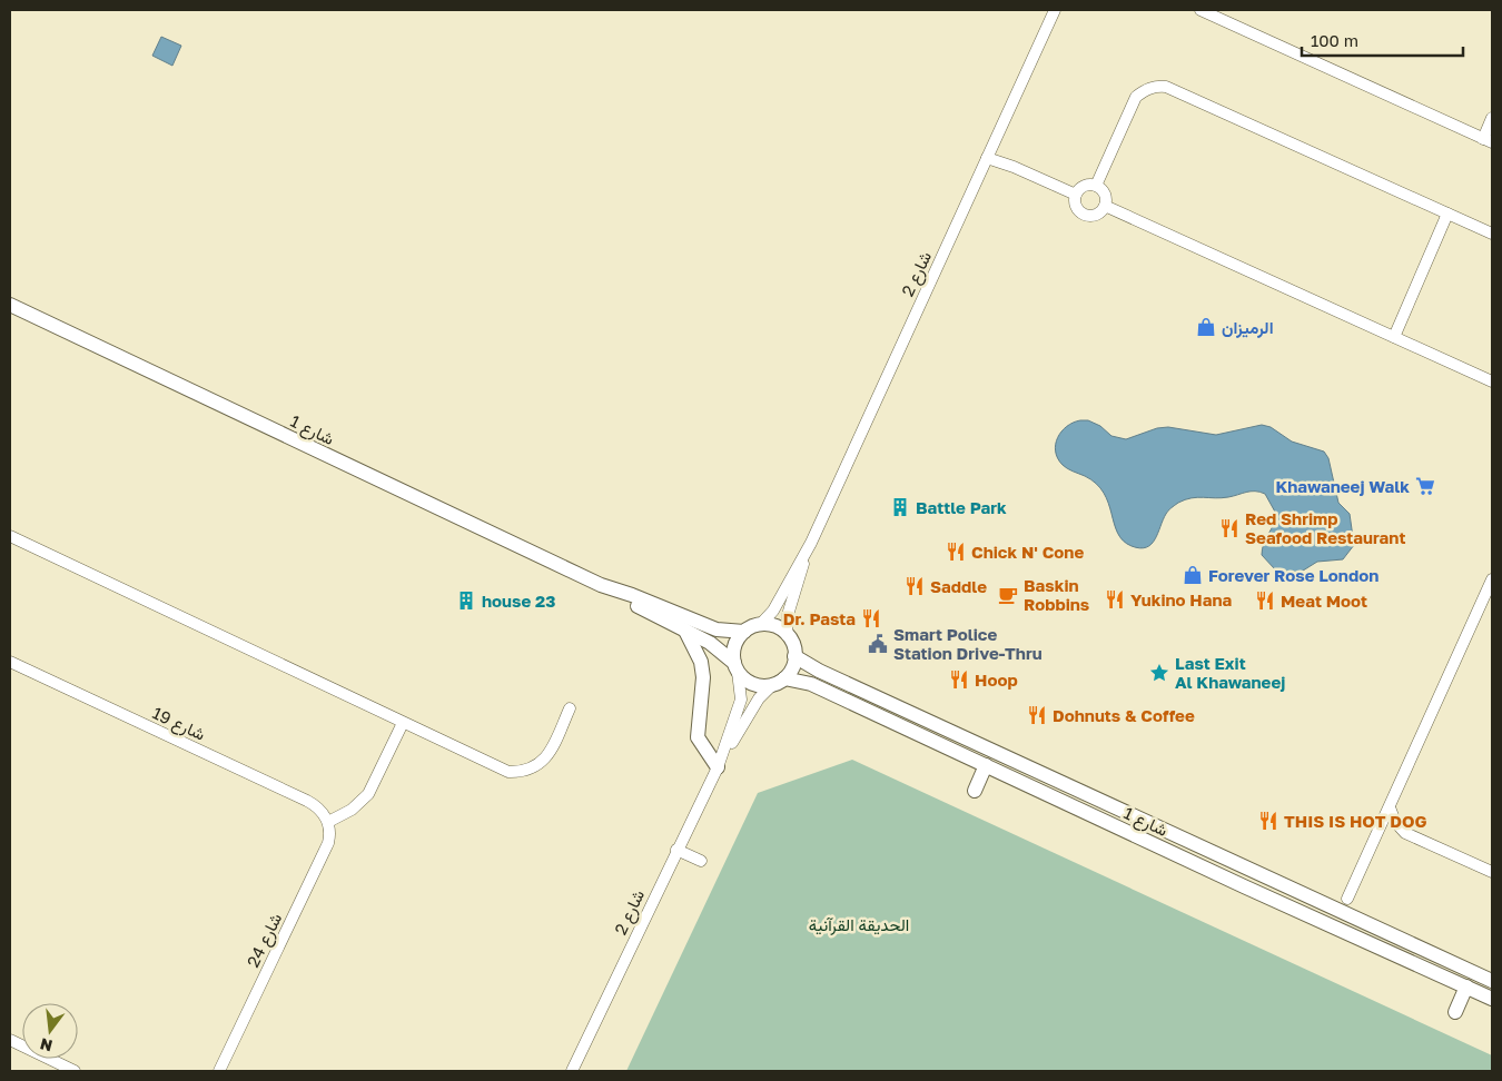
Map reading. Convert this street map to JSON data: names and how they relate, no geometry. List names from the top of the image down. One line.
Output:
{"streets":{"street":["شارع 2","شارع 1","شارع 19","شارع 24"]},"crossings":[["شارع 2","شارع 1"],["شارع 19","شارع 24"]],"parks":["الحديقة القرآنية"],"places":{"shop":["الرميزان","Forever Rose London"],"supermarket":["Khawaneej Walk"],"building":["Battle Park","house 23"],"restaurant":["Red Shrimp Seafood Restaurant","Chick N' Cone","Saddle","Yukino Hana","Meat Moot","Dr. Pasta","Hoop","Dohnuts & Coffee","THIS IS HOT DOG"],"cafe":["Baskin Robbins"],"public building":["Smart Police Station Drive-Thru"],"place":["Last Exit Al Khawaneej"]},"scale_bar":"100 m","north":"bottom"}
